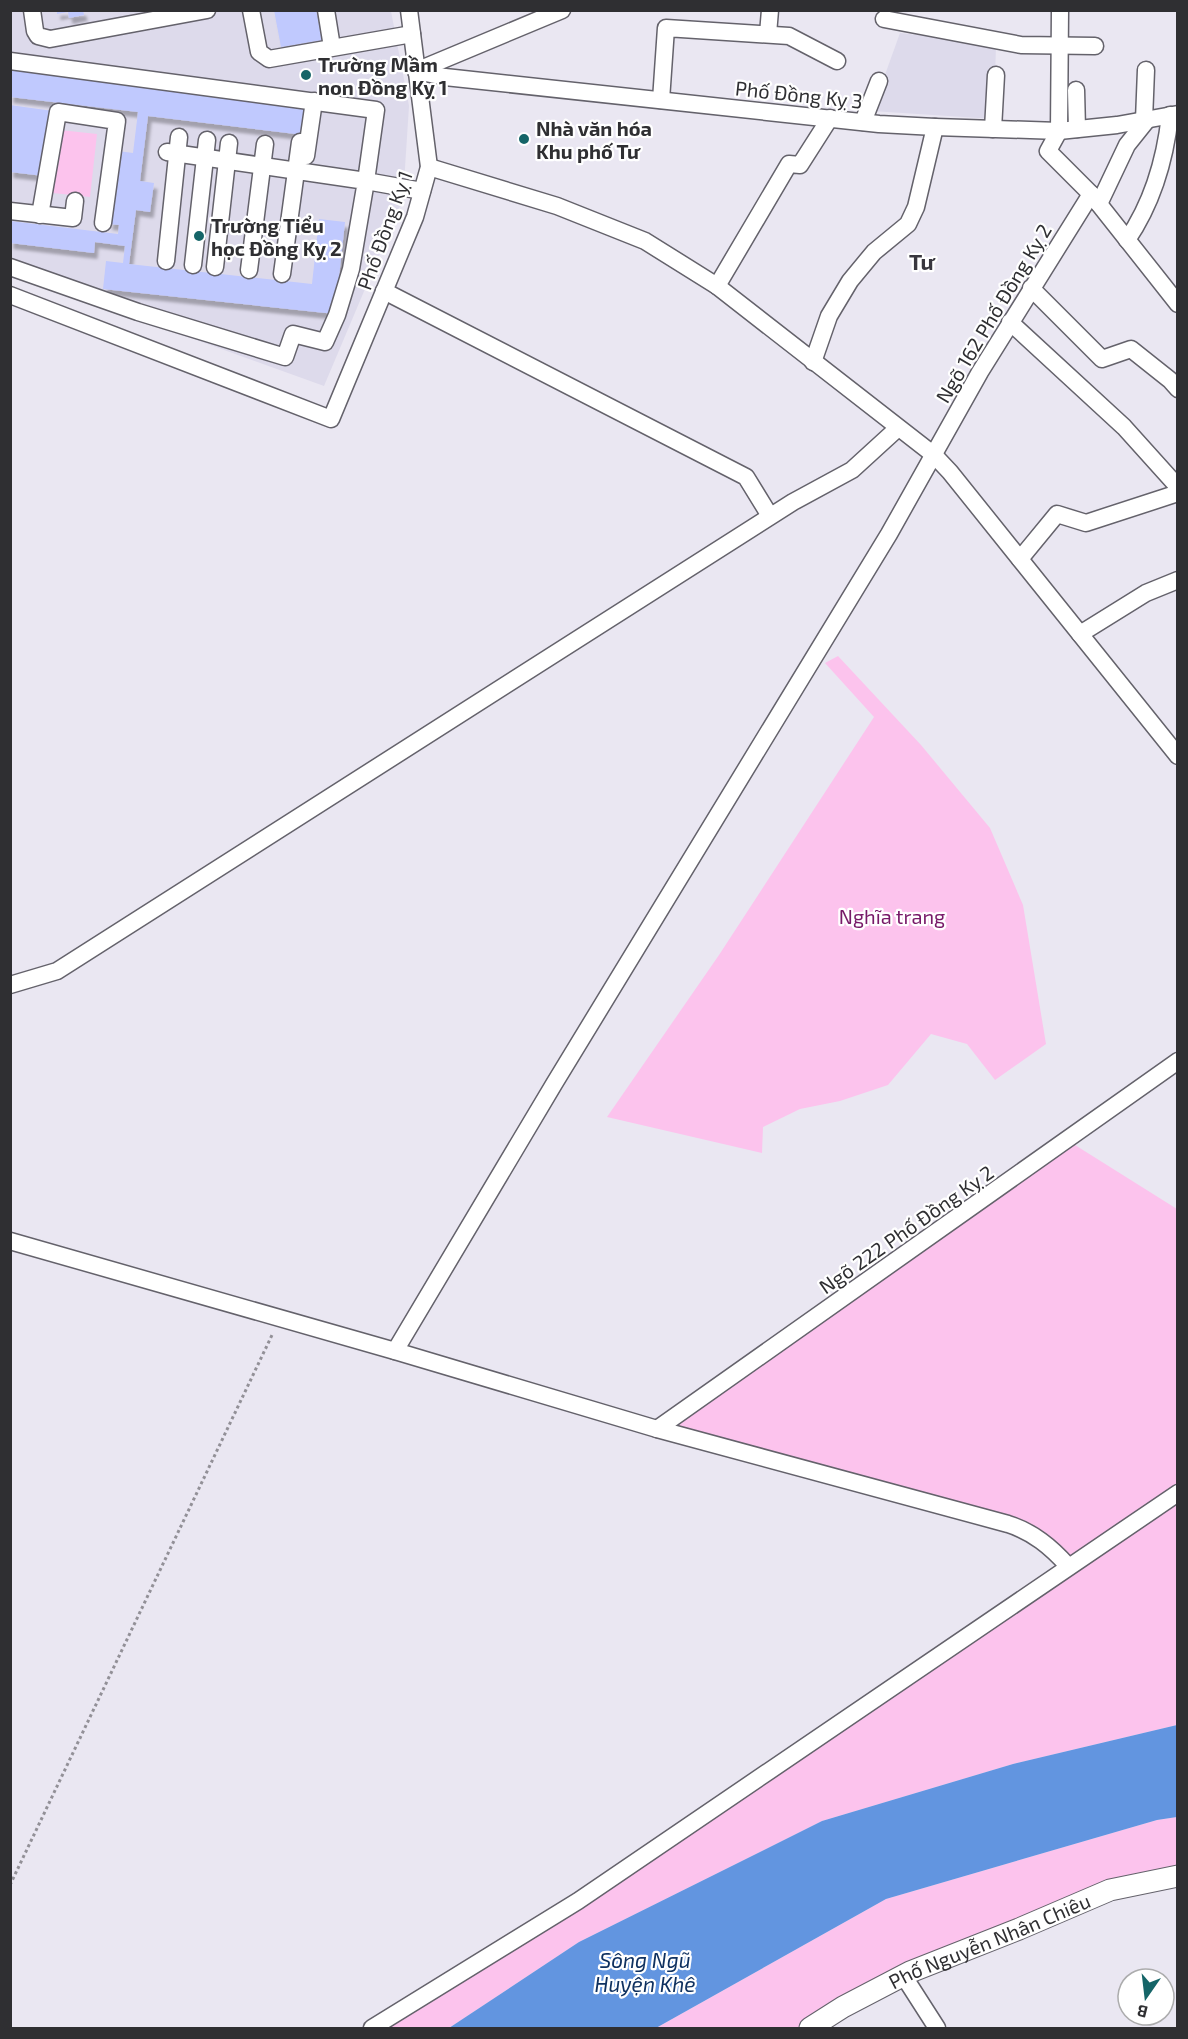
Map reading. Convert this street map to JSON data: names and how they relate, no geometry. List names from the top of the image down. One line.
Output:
{"streets":{"main road":["Phố Nguyễn Nhân Chiêu"],"street":["Phố Đồng Kỵ 3","Phố Đồng Kỵ 1","Ngõ 162 Phố Đồng Kỵ 2","Ngõ 222 Phố Đồng Kỵ 2"]},"crossings":[["Phố Đồng Kỵ 3","Phố Đồng Kỵ 1"],["Phố Đồng Kỵ 3","Ngõ 162 Phố Đồng Kỵ 2"]],"districts":["Tư"],"water":["Sông Ngũ Huyện Khê"],"parks":["Nghĩa trang"],"places":["Trường Mầm non Đồng Kỵ 1","Nhà văn hóa Khu phố Tư","Trường Tiểu học Đồng Kỵ 2"],"north":"bottom"}
